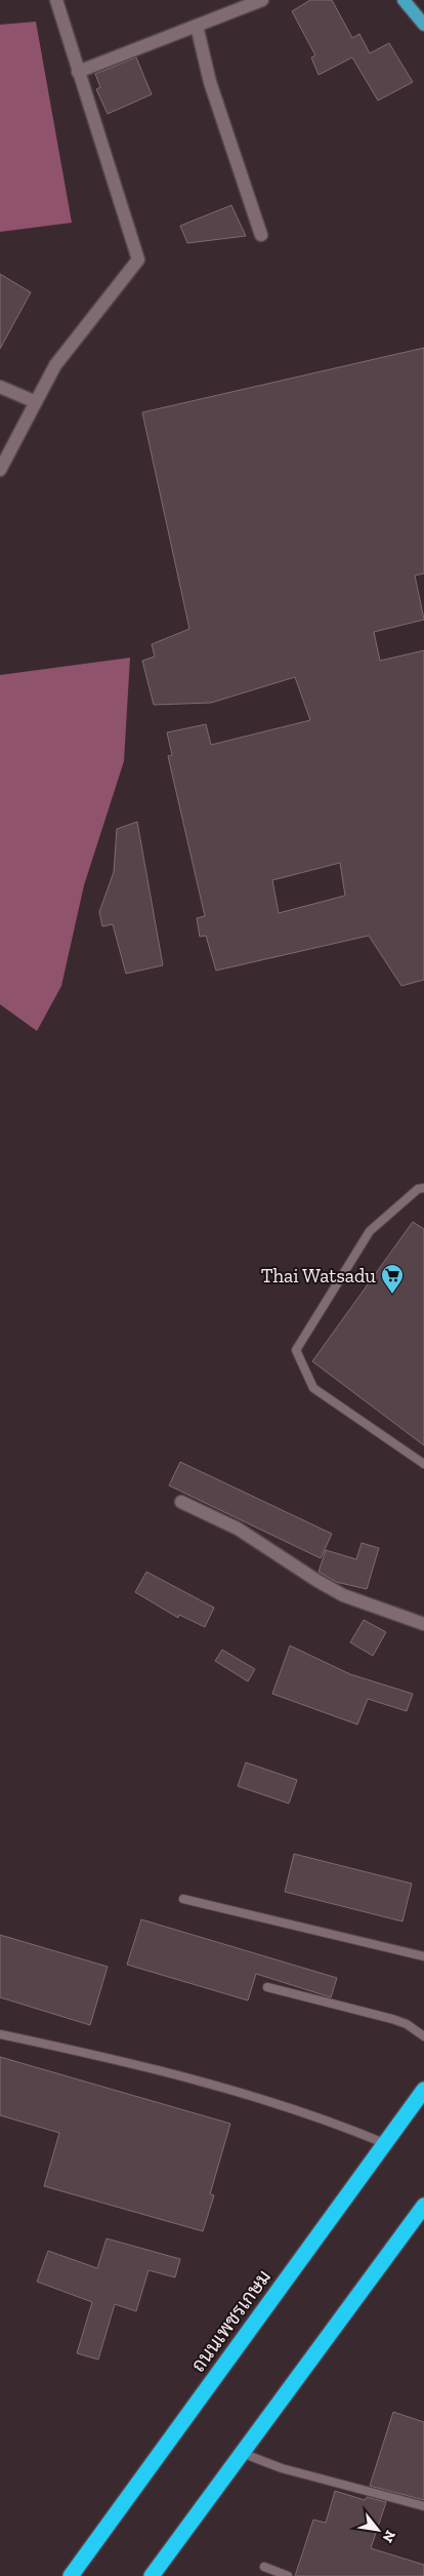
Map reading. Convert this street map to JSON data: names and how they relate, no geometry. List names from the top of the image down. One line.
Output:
{"streets":{"highway":["ถนนเพชรเกษม"]},"places":{"supermarket":["Thai Watsadu"]},"north":"bottom right"}
